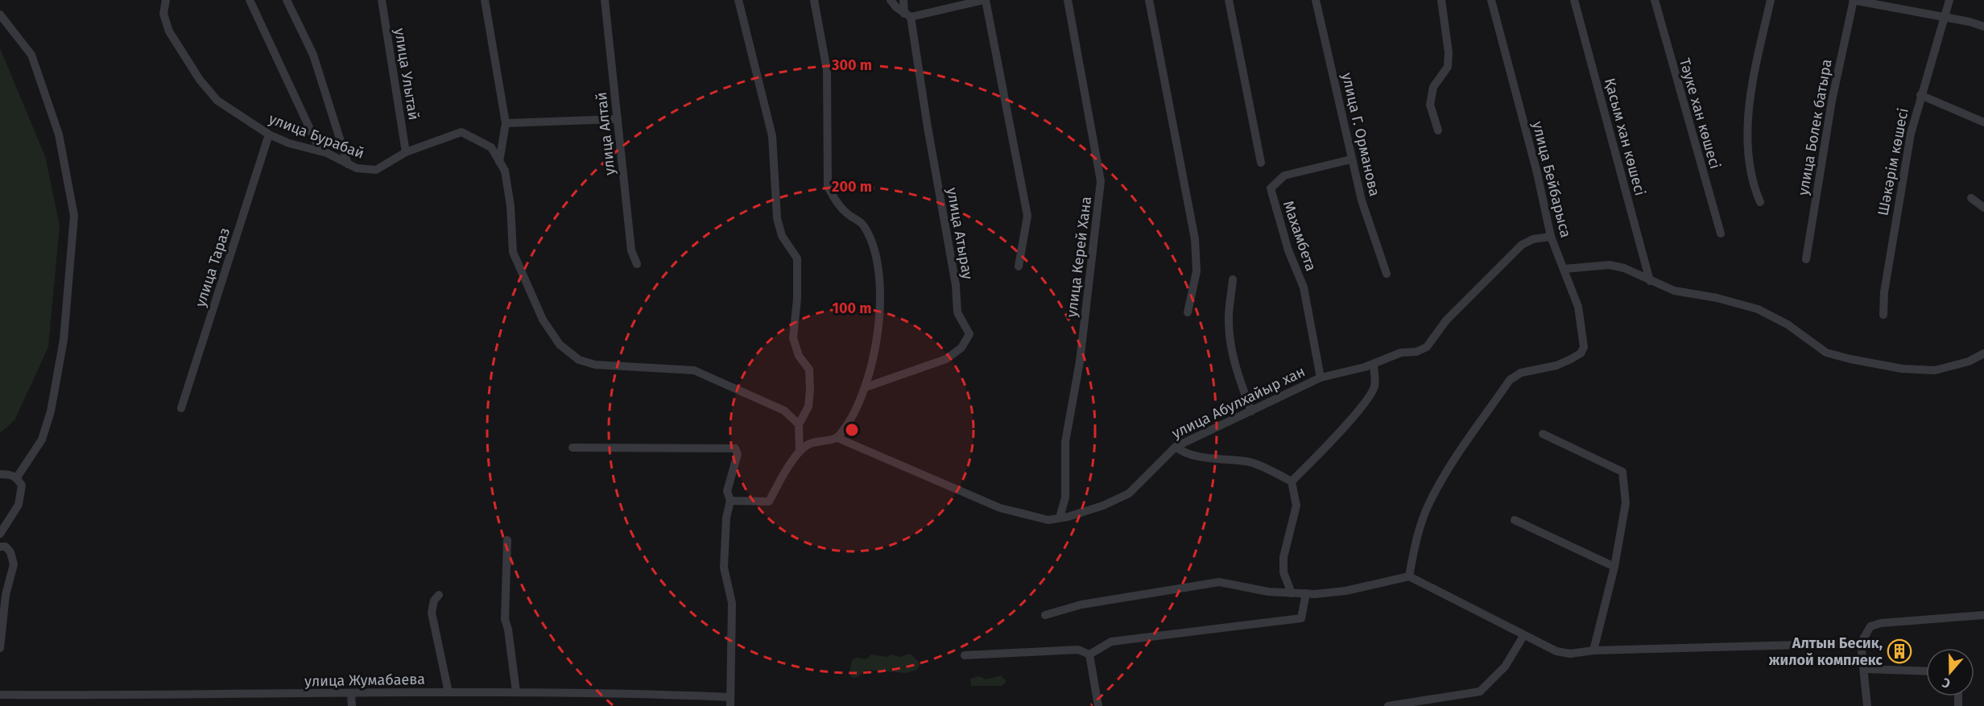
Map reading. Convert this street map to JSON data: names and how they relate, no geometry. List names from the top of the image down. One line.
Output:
{"streets":{"street":["улица Улытай","Тәуке хан көшесі","улица Болек батыра","улица Алтай","улица Г. Орманова","улица Бурабай","Қасым хан көшесі","Шәкәрім көшесі","улица Бейбарыса","улица Атырау","Махамбета","улица Керей Хана","улица Тараз","улица Абулхайыр хан","улица Жумабаева"]},"crossings":[["улица Улытай","улица Бурабай"],["улица Г. Орманова","Махамбета"],["улица Бурабай","улица Тараз"],["улица Бейбарыса","улица Абулхайыр хан"],["Махамбета","улица Абулхайыр хан"],["улица Керей Хана","улица Абулхайыр хан"]],"places":{"building":["Алтын Бесик, жилой комплекс"]},"north":"bottom","rings":["300 m","200 m","100 m"]}
